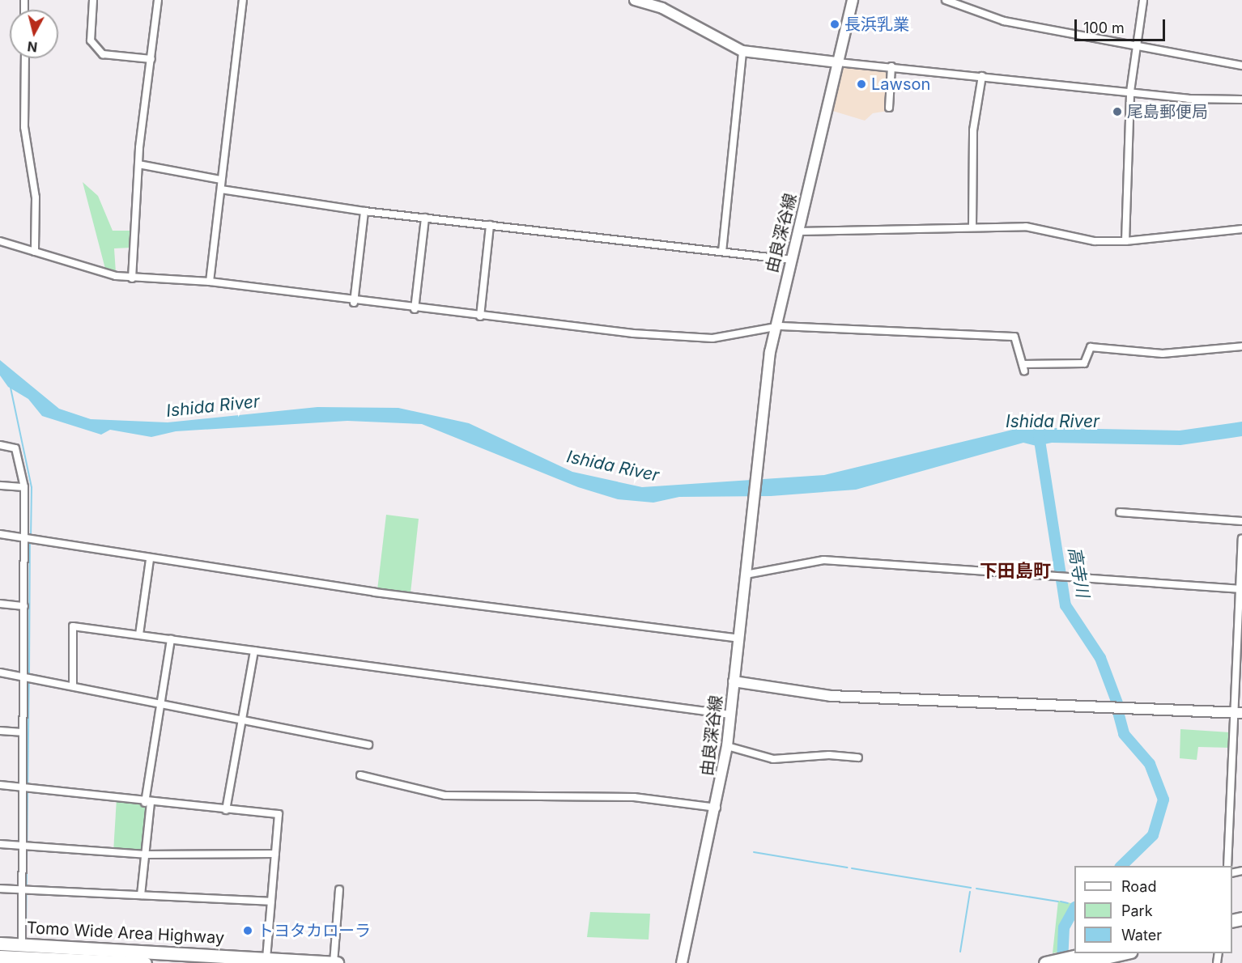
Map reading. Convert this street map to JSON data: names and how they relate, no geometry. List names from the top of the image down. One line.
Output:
{"streets":{"highway":["Tomo Wide Area Highway"],"main road":["由良深谷線"]},"districts":["下田島町"],"water":["Ishida River","高寺川"],"places":["長浜乳業","Lawson","尾島郵便局","トヨタカローラ"],"legend":["Road","Park","Water"],"scale_bar":"100 m","north":"bottom"}
